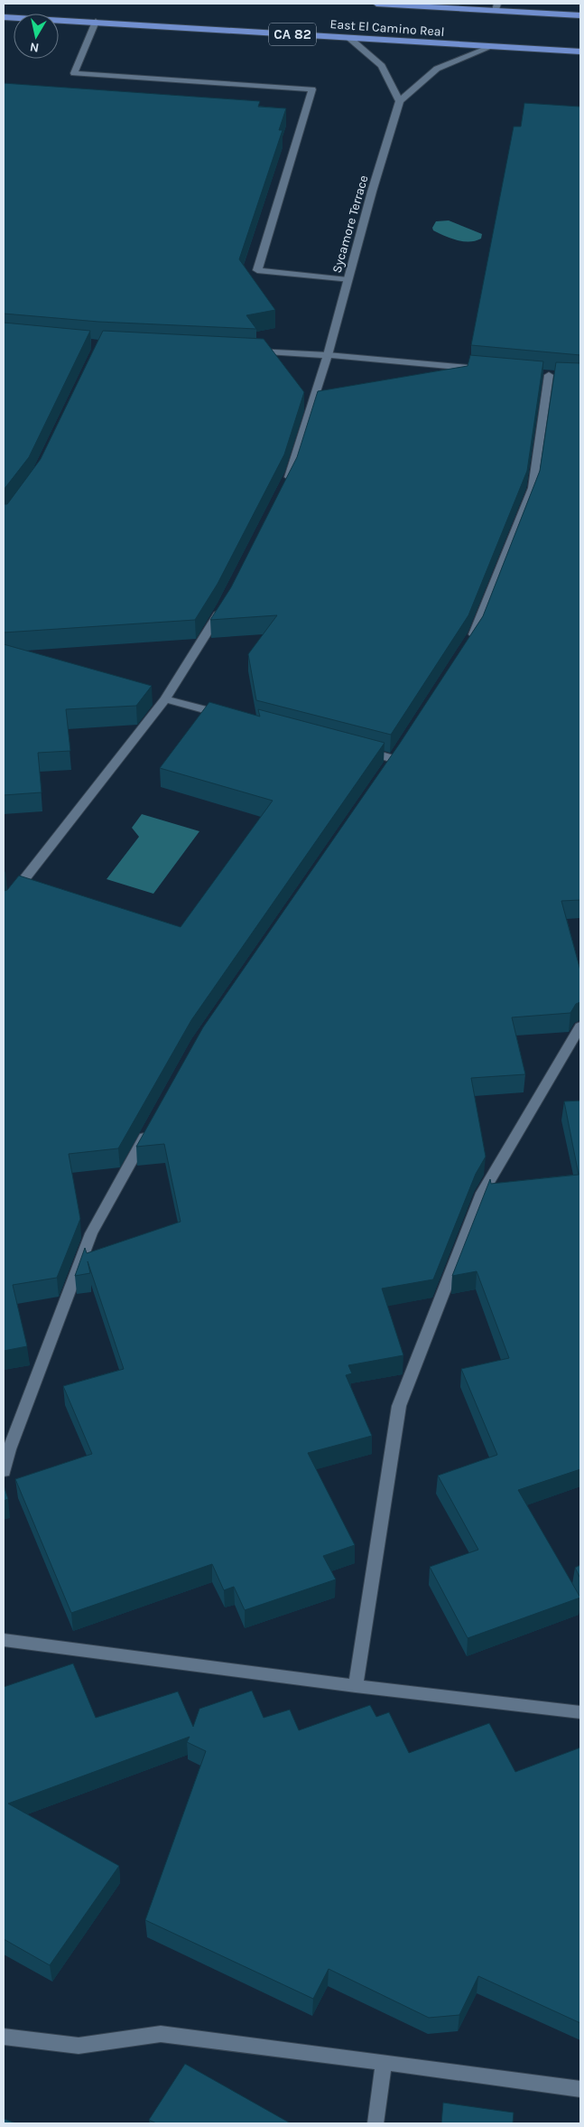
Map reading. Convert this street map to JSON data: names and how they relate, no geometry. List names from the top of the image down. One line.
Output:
{"streets":{"main road":["East El Camino Real","CA 82"],"street":["Sycamore Terrace"]},"north":"bottom"}
